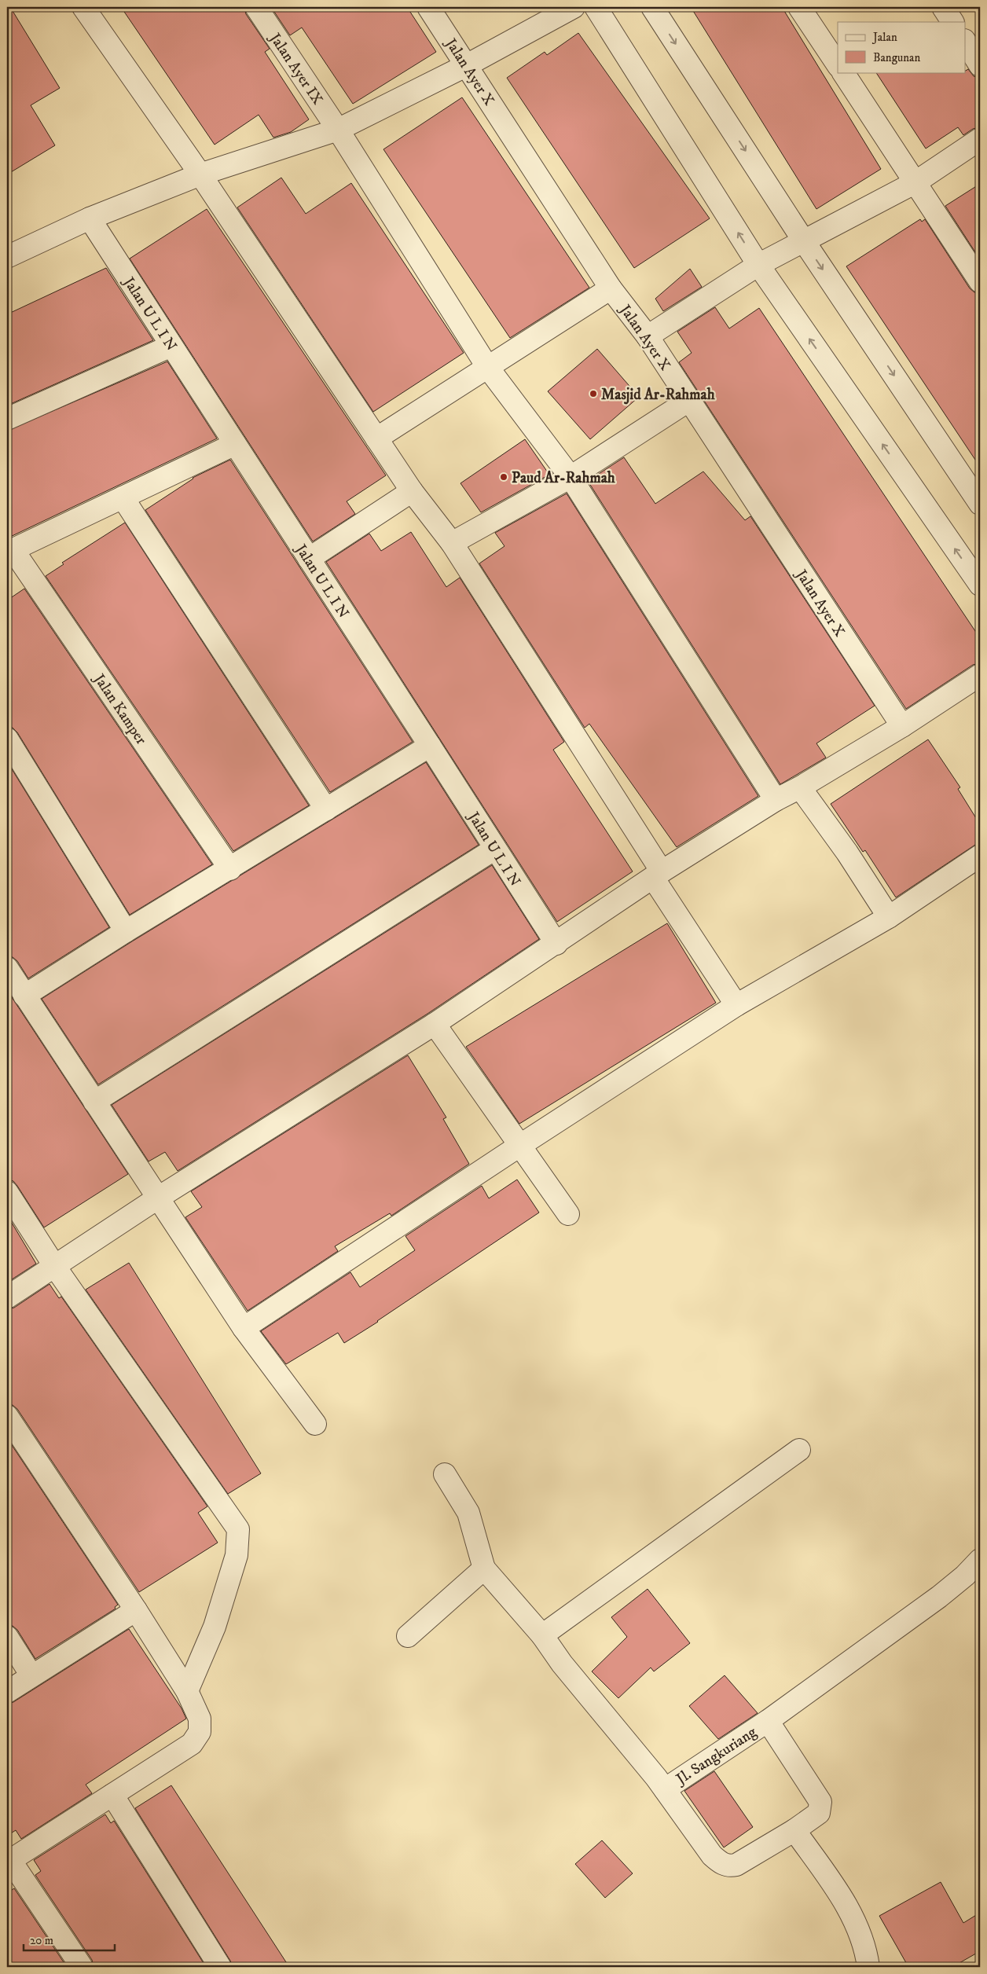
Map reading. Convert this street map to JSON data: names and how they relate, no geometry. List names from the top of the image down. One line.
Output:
{"streets":{"street":["Jalan Ayer IX","Jalan Ayer X","Jalan U L I N","Jalan Kamper","Jl. Sangkuriang"]},"places":["Masjid Ar-Rahmah","Paud Ar-Rahmah"],"legend":["Jalan","Bangunan"],"scale_bar":"20 m"}
